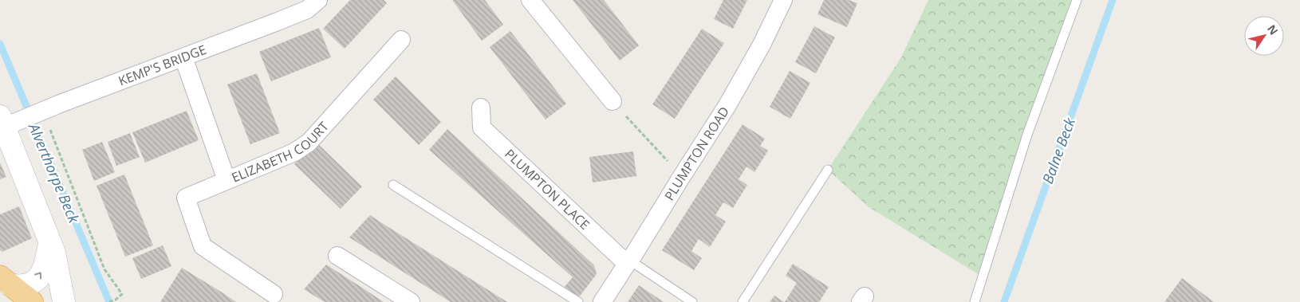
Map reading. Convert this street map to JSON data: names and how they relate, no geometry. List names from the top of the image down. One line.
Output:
{"streets":{"street":["KEMP'S BRIDGE","ELIZABETH COURT","PLUMPTON ROAD","PLUMPTON PLACE"]},"crossings":[["KEMP'S BRIDGE","ELIZABETH COURT"],["PLUMPTON ROAD","PLUMPTON PLACE"]],"water":["Balne Beck","Alverthorpe Beck"],"north":"top right"}
